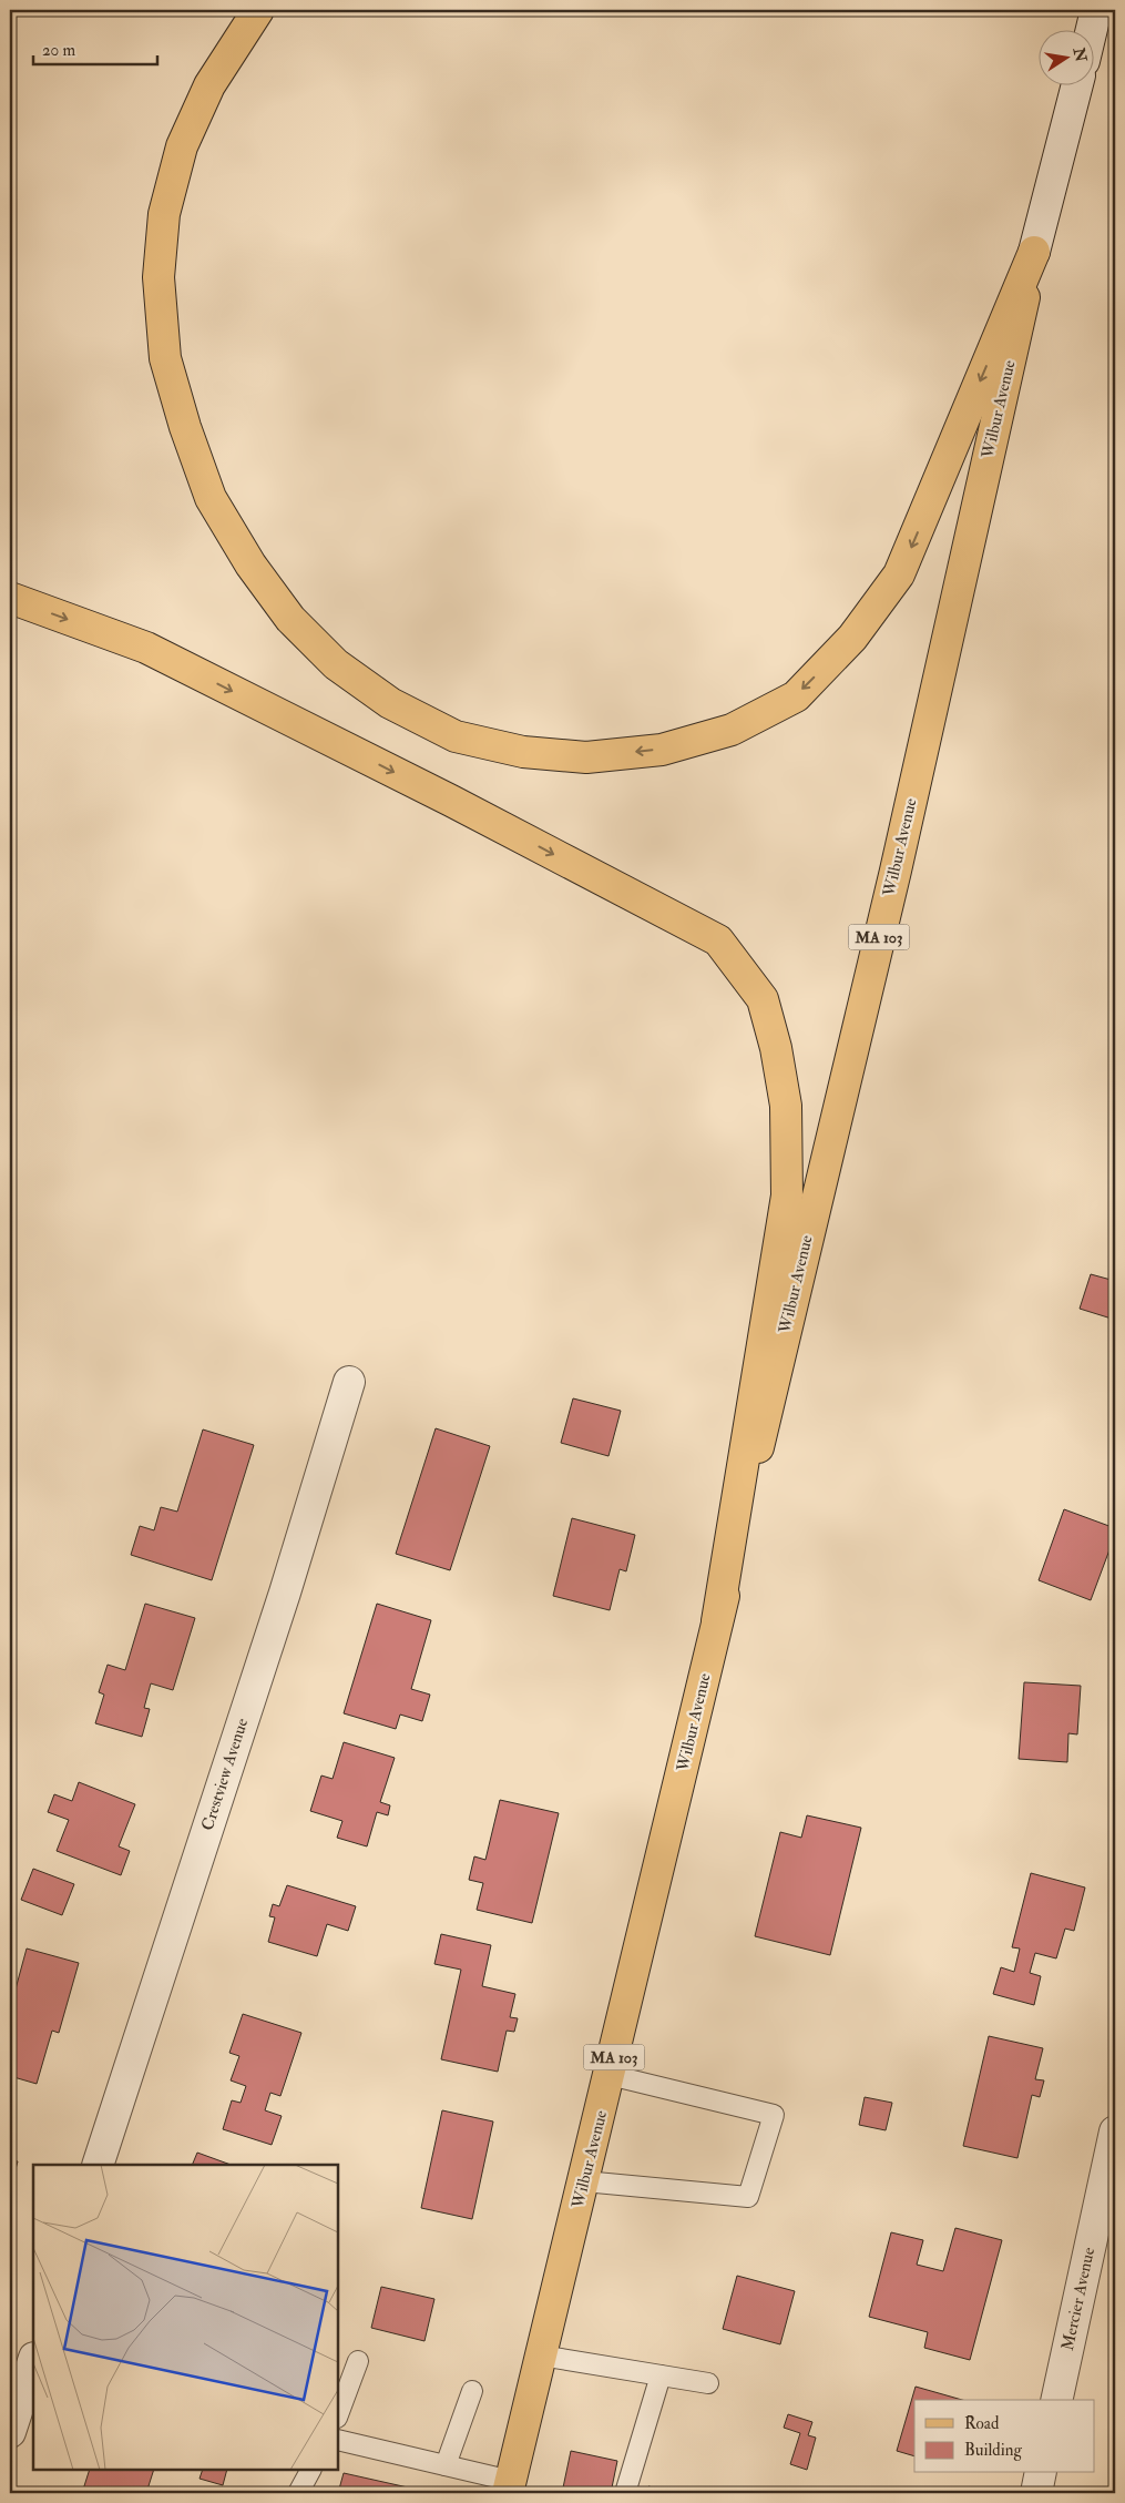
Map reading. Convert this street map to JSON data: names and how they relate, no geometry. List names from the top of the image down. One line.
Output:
{"streets":{"main road":["Wilbur Avenue","MA 103"],"street":["Crestview Avenue","Mercier Avenue"]},"legend":["Road","Building"],"scale_bar":"20 m","north":"right"}
